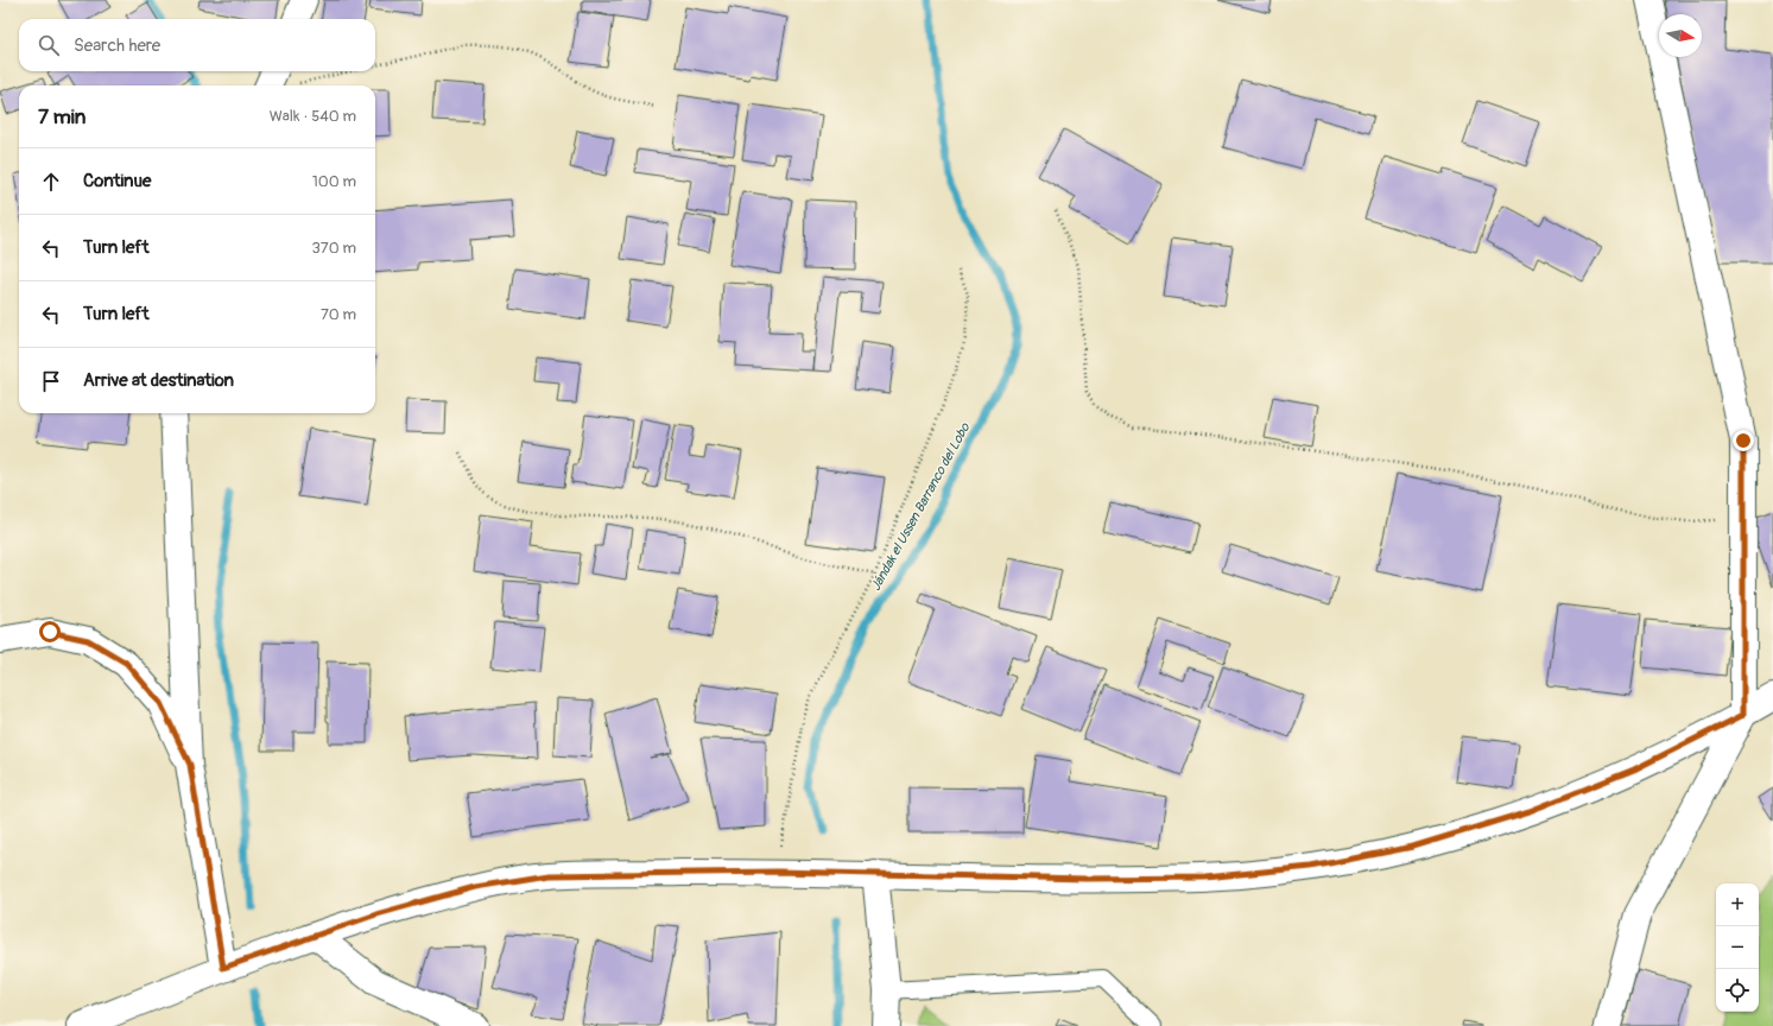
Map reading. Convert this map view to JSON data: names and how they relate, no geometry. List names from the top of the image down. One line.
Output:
{"water":["Jándak el Ussen Barranco del Lobo"],"north":"right","page":{"search":"Search here","heading":["7 min","Walk · 540 m"],"list":[["Continue","100 m"],["Turn left","370 m"],["Turn left","70 m"],"Arrive at destination"],"map_buttons":["+","−"]}}
